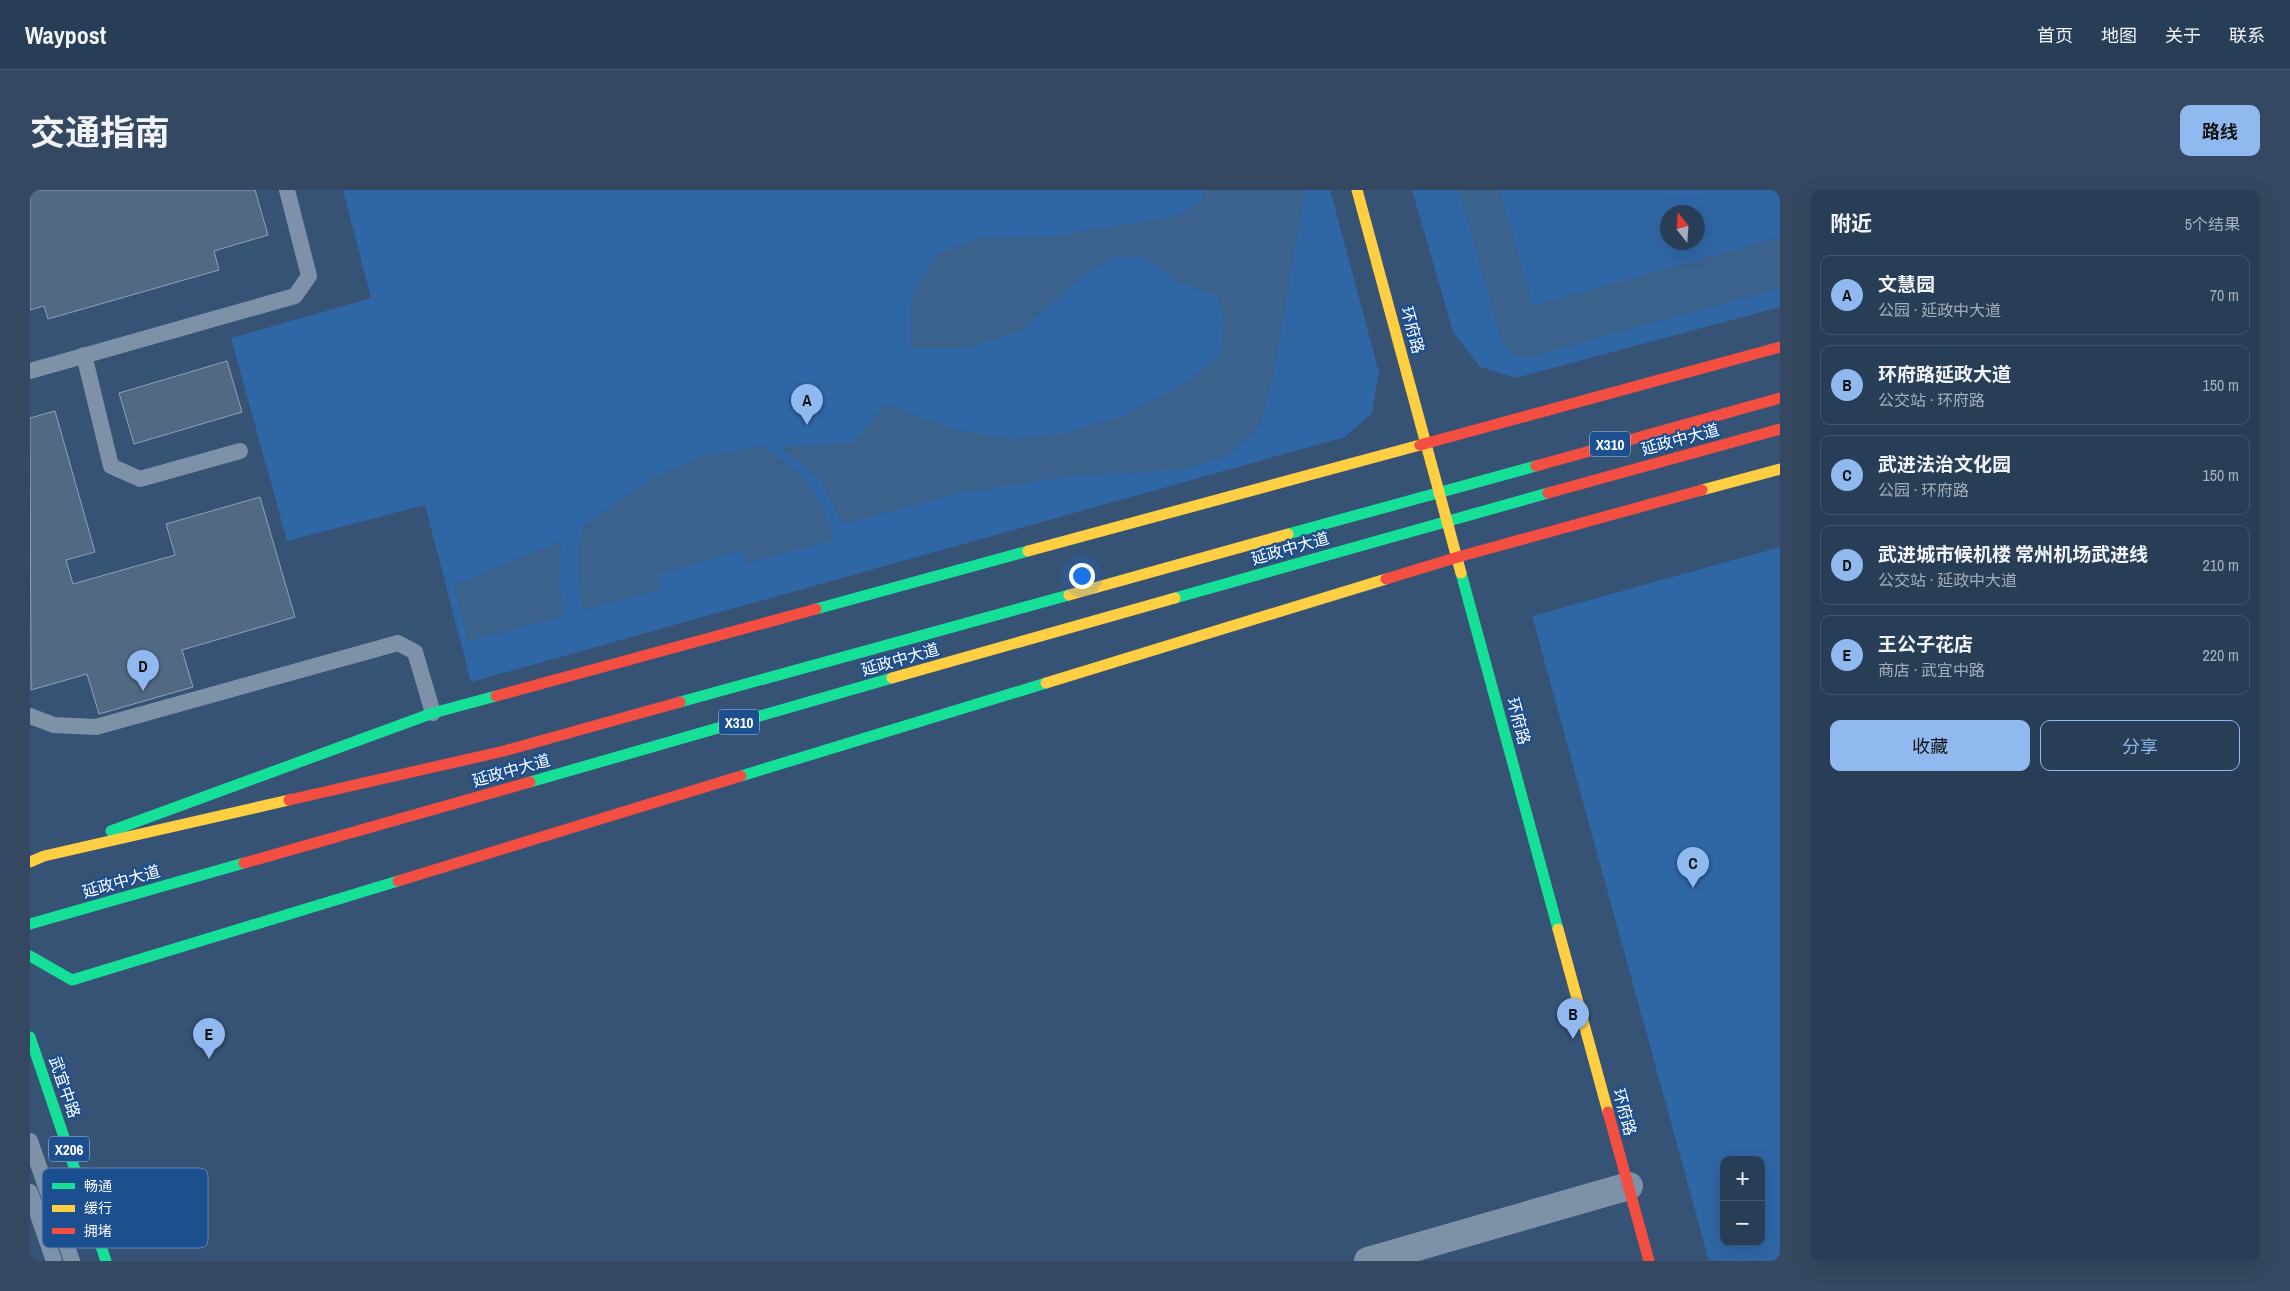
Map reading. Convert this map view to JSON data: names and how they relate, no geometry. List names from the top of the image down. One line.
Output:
{"streets":{"street":["环府路","延政中大道","X310","武宜中路","X206"]},"crossings":[["环府路","延政中大道"]],"legend":["畅通","缓行","拥堵"],"north":"top","page":{"header":"Waypost","nav":["首页","地图","关于","联系"],"title":"交通指南","buttons":["路线",["收藏","分享"]],"heading":["附近","5个结果"],"list":[{"mark":"A","name":"文慧园","note":"公园 · 延政中大道","value":"70 m"},{"mark":"B","name":"环府路延政大道","note":"公交站 · 环府路","value":"150 m"},{"mark":"C","name":"武进法治文化园","note":"公园 · 环府路","value":"150 m"},{"mark":"D","name":"武进城市候机楼 常州机场武进线","note":"公交站 · 延政中大道","value":"210 m"},{"mark":"E","name":"王公子花店","note":"商店 · 武宜中路","value":"220 m"}],"pins":["A","D","C","B","E"],"map_buttons":["+","−"]}}
